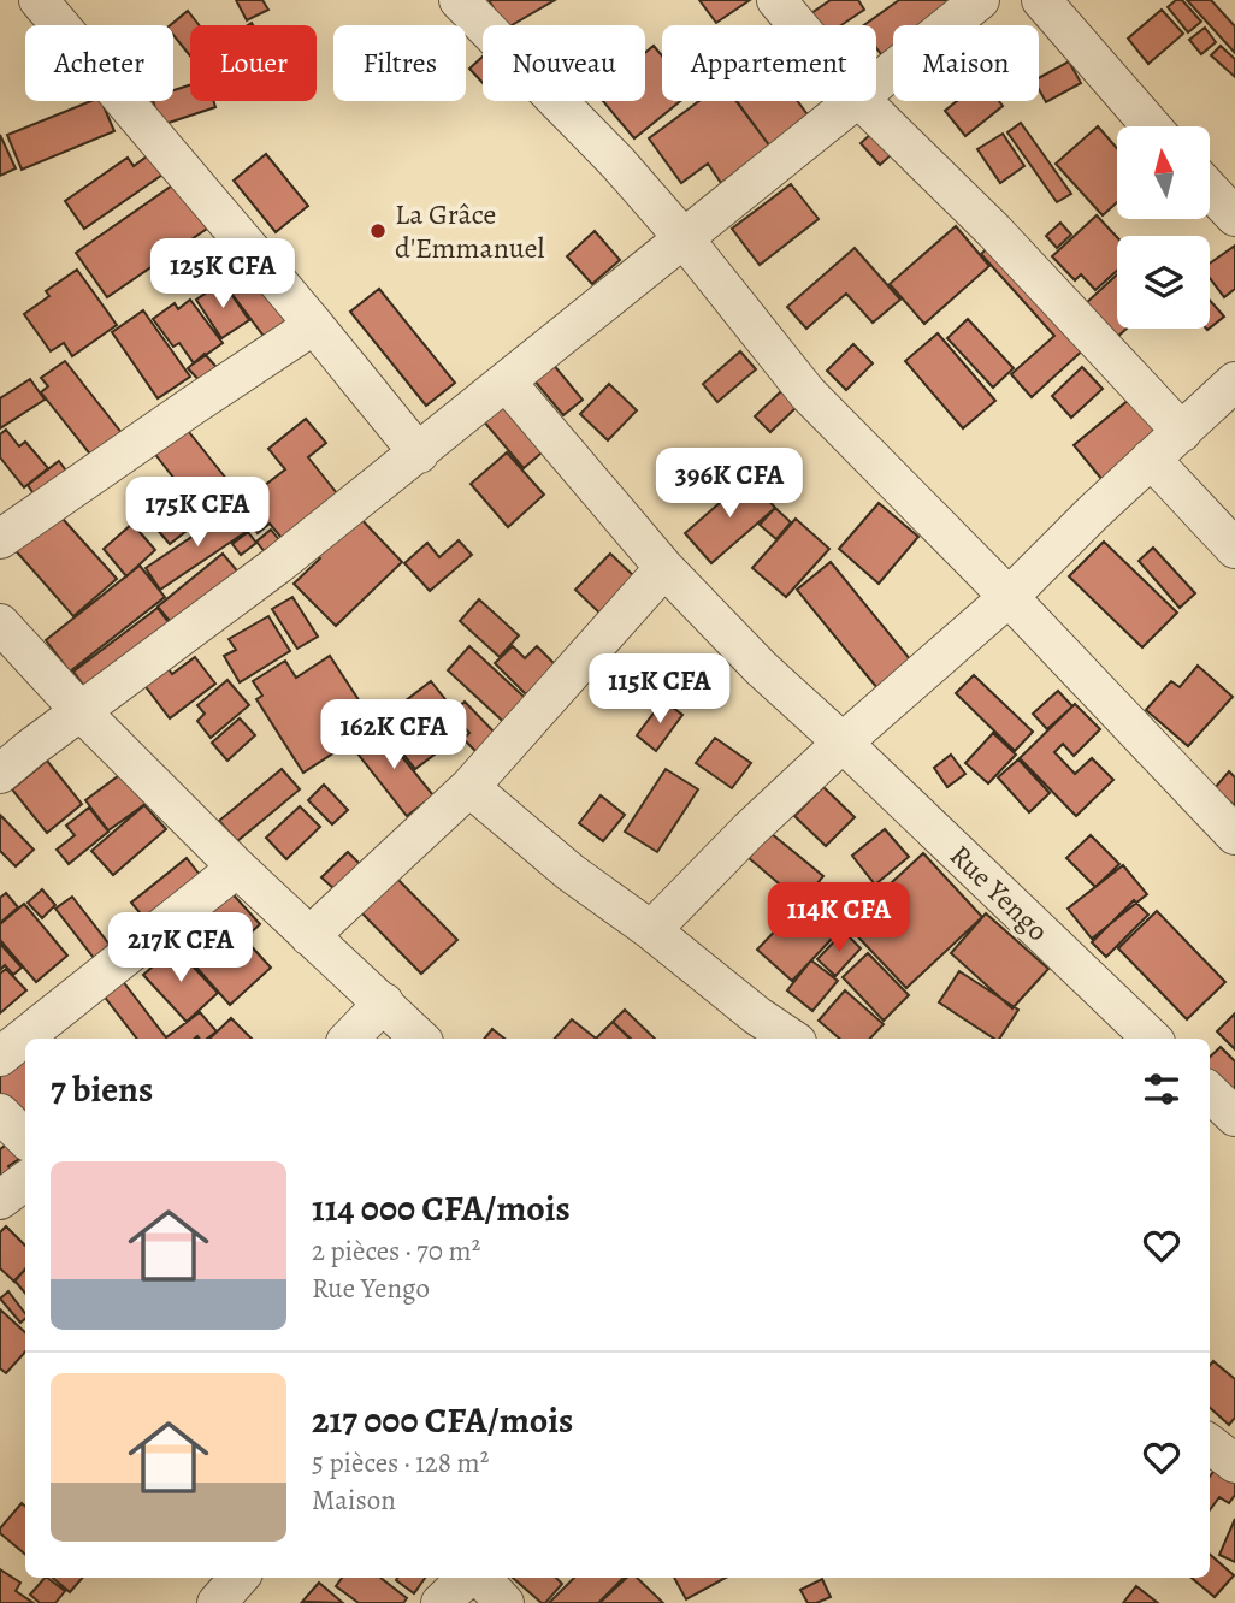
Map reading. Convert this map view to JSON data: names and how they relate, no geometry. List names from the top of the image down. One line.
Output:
{"streets":{"street":["Rue Yengo"]},"places":["La Grâce d'Emmanuel"],"north":"top","page":{"chip":["Acheter","Louer","Filtres","Nouveau","Appartement","Maison"],"price":["125K CFA","396K CFA","175K CFA","115K CFA","162K CFA","114K CFA","217K CFA"],"heading":"7 biens","list":[{"name":"114 000 CFA/mois","note":"2 pièces · 70 m² · Rue Yengo"},{"name":"217 000 CFA/mois","note":"5 pièces · 128 m² · Maison"}]}}
